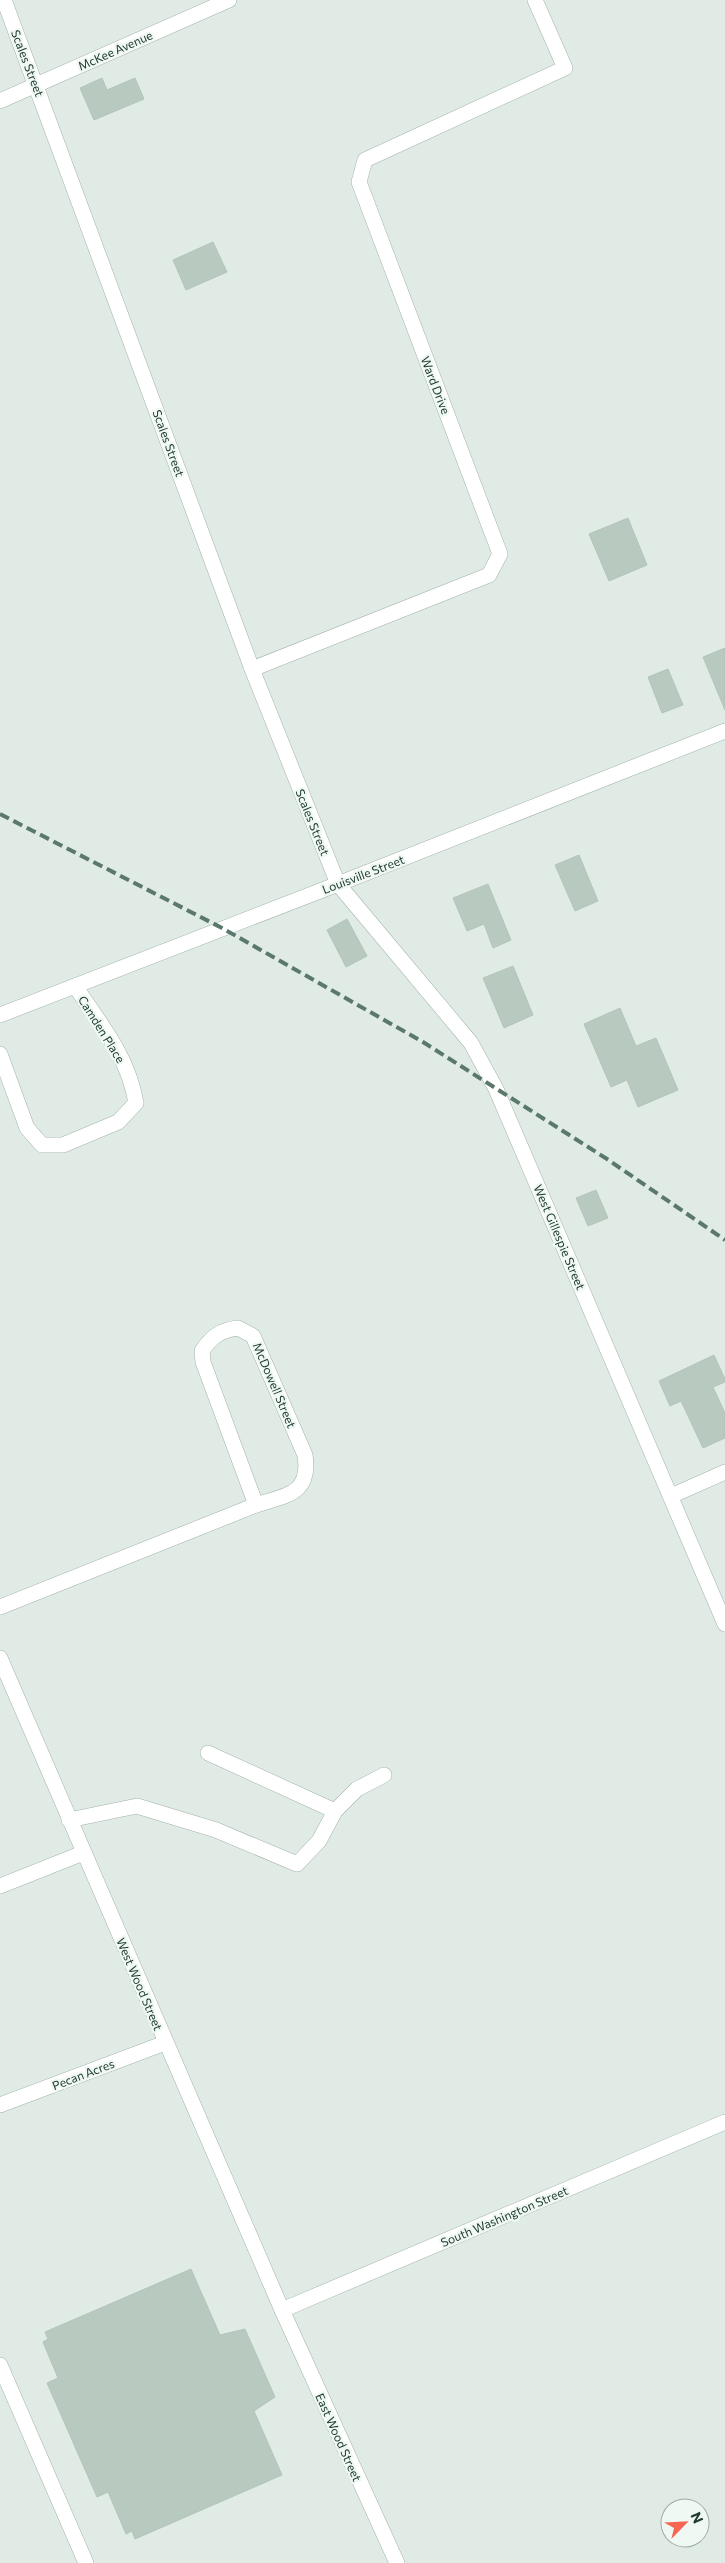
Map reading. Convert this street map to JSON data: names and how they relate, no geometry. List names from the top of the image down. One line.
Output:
{"streets":{"street":["McKee Avenue","Scales Street","Ward Drive","Louisville Street","Camden Place","West Gillespie Street","McDowell Street","West Wood Street","Pecan Acres","South Washington Street","East Wood Street"]},"crossings":[["McKee Avenue","Scales Street"],["Scales Street","Ward Drive"],["Scales Street","Louisville Street"],["Scales Street","West Gillespie Street"],["Louisville Street","Camden Place"],["Louisville Street","West Gillespie Street"],["West Wood Street","Pecan Acres"],["West Wood Street","South Washington Street"],["West Wood Street","East Wood Street"],["South Washington Street","East Wood Street"]],"north":"top right"}
